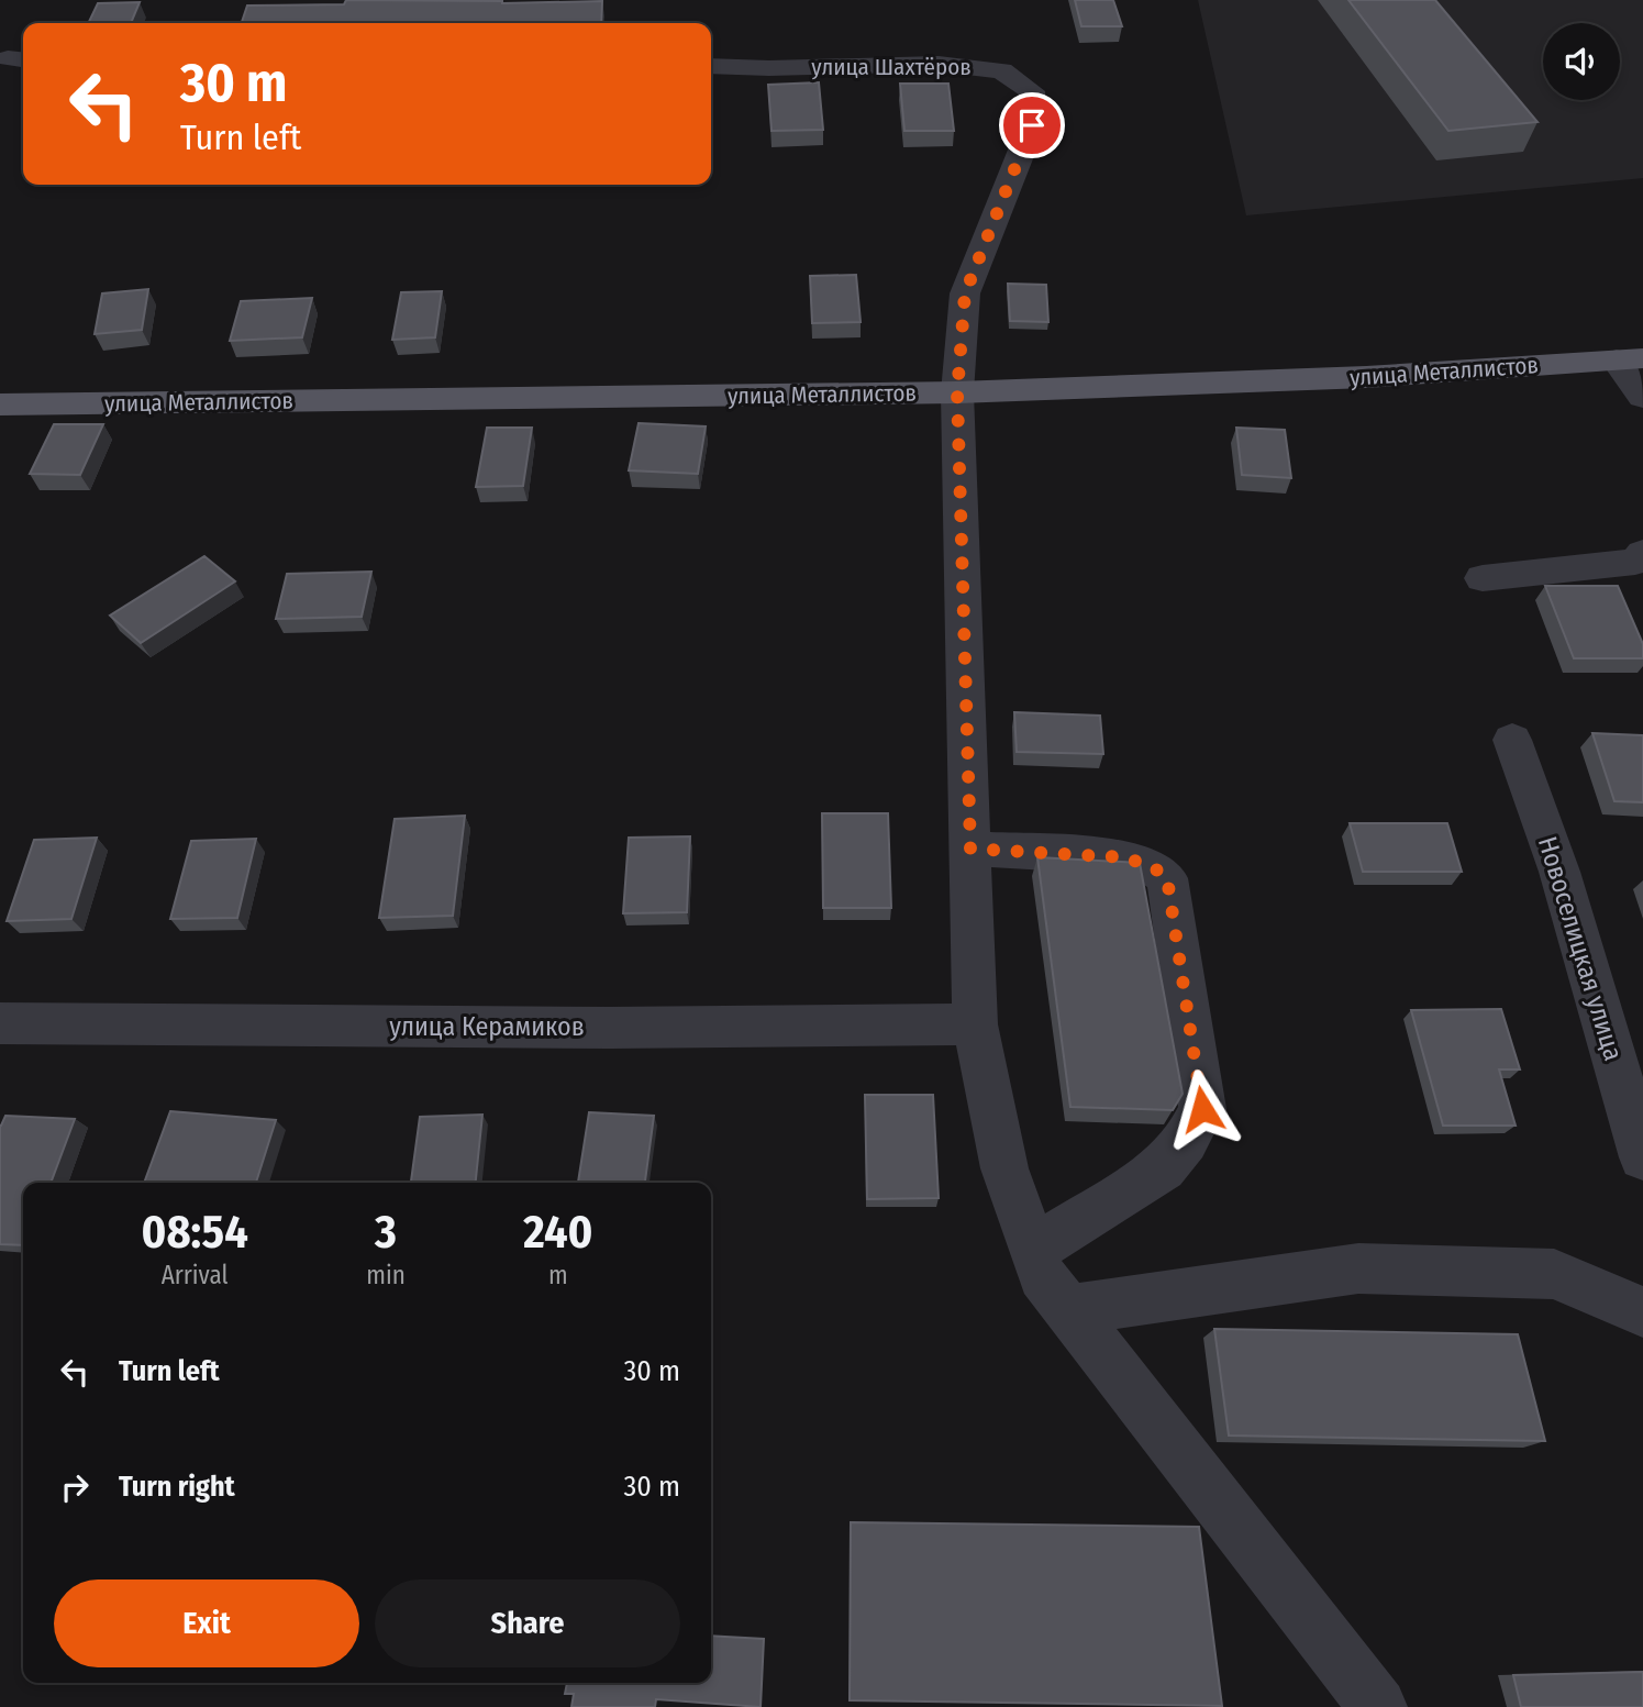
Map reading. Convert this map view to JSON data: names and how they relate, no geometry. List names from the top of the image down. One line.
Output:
{"streets":{"main road":["улица Металлистов"],"street":["улица Шахтёров","Новоселицкая улица","улица Керамиков"]},"crossings":[["улица Шахтёров","улица Металлистов"]],"page":{"turn":["30 m","Turn left"],"eta":["08:54","Arrival","3","min","240","m"],"list":[{"name":"Turn left","value":"30 m"},{"name":"Turn right","value":"30 m"}],"buttons":["Exit","Share"]}}
